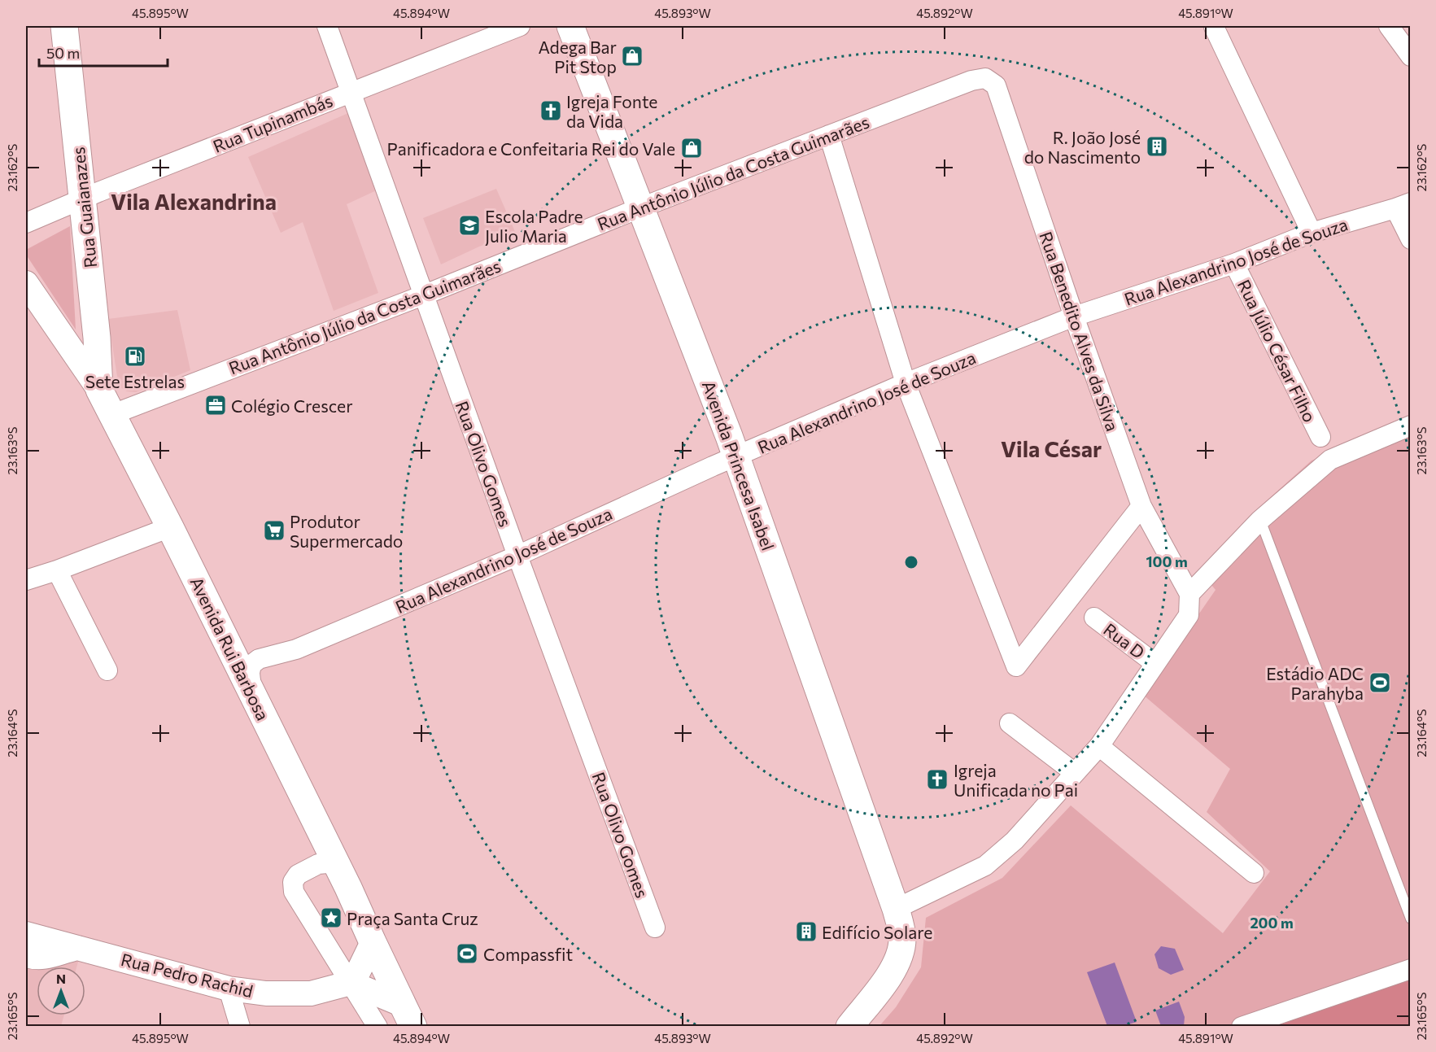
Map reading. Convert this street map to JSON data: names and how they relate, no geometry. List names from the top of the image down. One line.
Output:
{"streets":{"main road":["Rua Guaianazes","Avenida Princesa Isabel","Avenida Rui Barbosa"],"street":["Rua Tupinambás","Rua Antônio Júlio da Costa Guimarães","Rua Alexandrino José de Souza","Rua Benedito Alves da Silva","Rua Júlio César Filho","Rua Olivo Gomes","Rua D","Rua Pedro Rachid"]},"crossings":[["Rua Tupinambás","Rua Guaianazes"],["Rua Tupinambás","Rua Olivo Gomes"],["Rua Antônio Júlio da Costa Guimarães","Rua Benedito Alves da Silva"],["Rua Antônio Júlio da Costa Guimarães","Rua Olivo Gomes"],["Rua Antônio Júlio da Costa Guimarães","Avenida Princesa Isabel"],["Rua Antônio Júlio da Costa Guimarães","Avenida Rui Barbosa"],["Rua Guaianazes","Avenida Rui Barbosa"],["Rua Alexandrino José de Souza","Rua Benedito Alves da Silva"],["Rua Alexandrino José de Souza","Rua Júlio César Filho"],["Rua Alexandrino José de Souza","Rua Olivo Gomes"],["Rua Alexandrino José de Souza","Avenida Princesa Isabel"],["Rua Alexandrino José de Souza","Avenida Rui Barbosa"]],"districts":["Vila Alexandrina","Vila César"],"places":{"shop":["Adega Bar Pit Stop","Panificadora e Confeitaria Rei do Vale"],"church":["Igreja Fonte da Vida","Igreja Unificada no Pai"],"building":["R. João José do Nascimento","Edifício Solare"],"school or university":["Escola Padre Julio Maria"],"fuel station":["Sete Estrelas"],"office":["Colégio Crescer"],"supermarket":["Produtor Supermercado"],"sports":["Estádio ADC Parahyba","Compassfit"],"place":["Praça Santa Cruz"]},"scale_bar":"50 m","north":"top","coordinates":["45.895°W","45.894°W","45.893°W","45.892°W","45.891°W","23.162°S","23.163°S","23.164°S","23.165°S"],"rings":["100 m","200 m"]}
